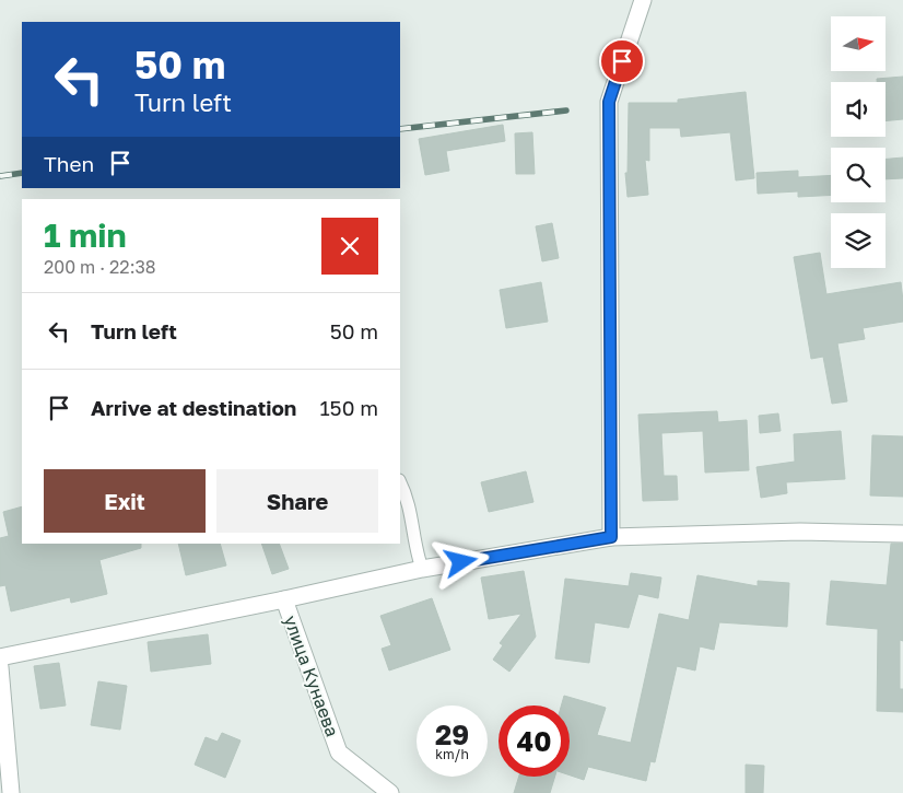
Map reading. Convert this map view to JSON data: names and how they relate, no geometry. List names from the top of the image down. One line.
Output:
{"streets":{"street":["улица Кунаева"]},"north":"right","page":{"turn":["50 m","Turn left"],"then":"Then","heading":["1 min","200 m · 22:38"],"list":[{"name":"Turn left","value":"50 m"},{"name":"Arrive at destination","value":"150 m"}],"buttons":["Exit","Share"],"speed":"29 km/h","limit":"40"}}
